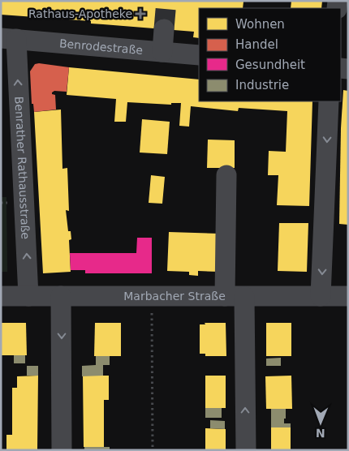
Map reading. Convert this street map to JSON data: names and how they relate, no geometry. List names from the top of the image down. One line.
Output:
{"streets":{"street":["Benrodestraße","Benrather Rathausstraße","Marbacher Straße"]},"crossings":[["Benrodestraße","Benrather Rathausstraße"],["Benrather Rathausstraße","Marbacher Straße"]],"one_way":["Benrather Rathausstraße"],"places":{"health":["Rathaus-Apotheke"]},"legend":["Wohnen","Handel","Gesundheit","Industrie"],"north":"bottom"}
